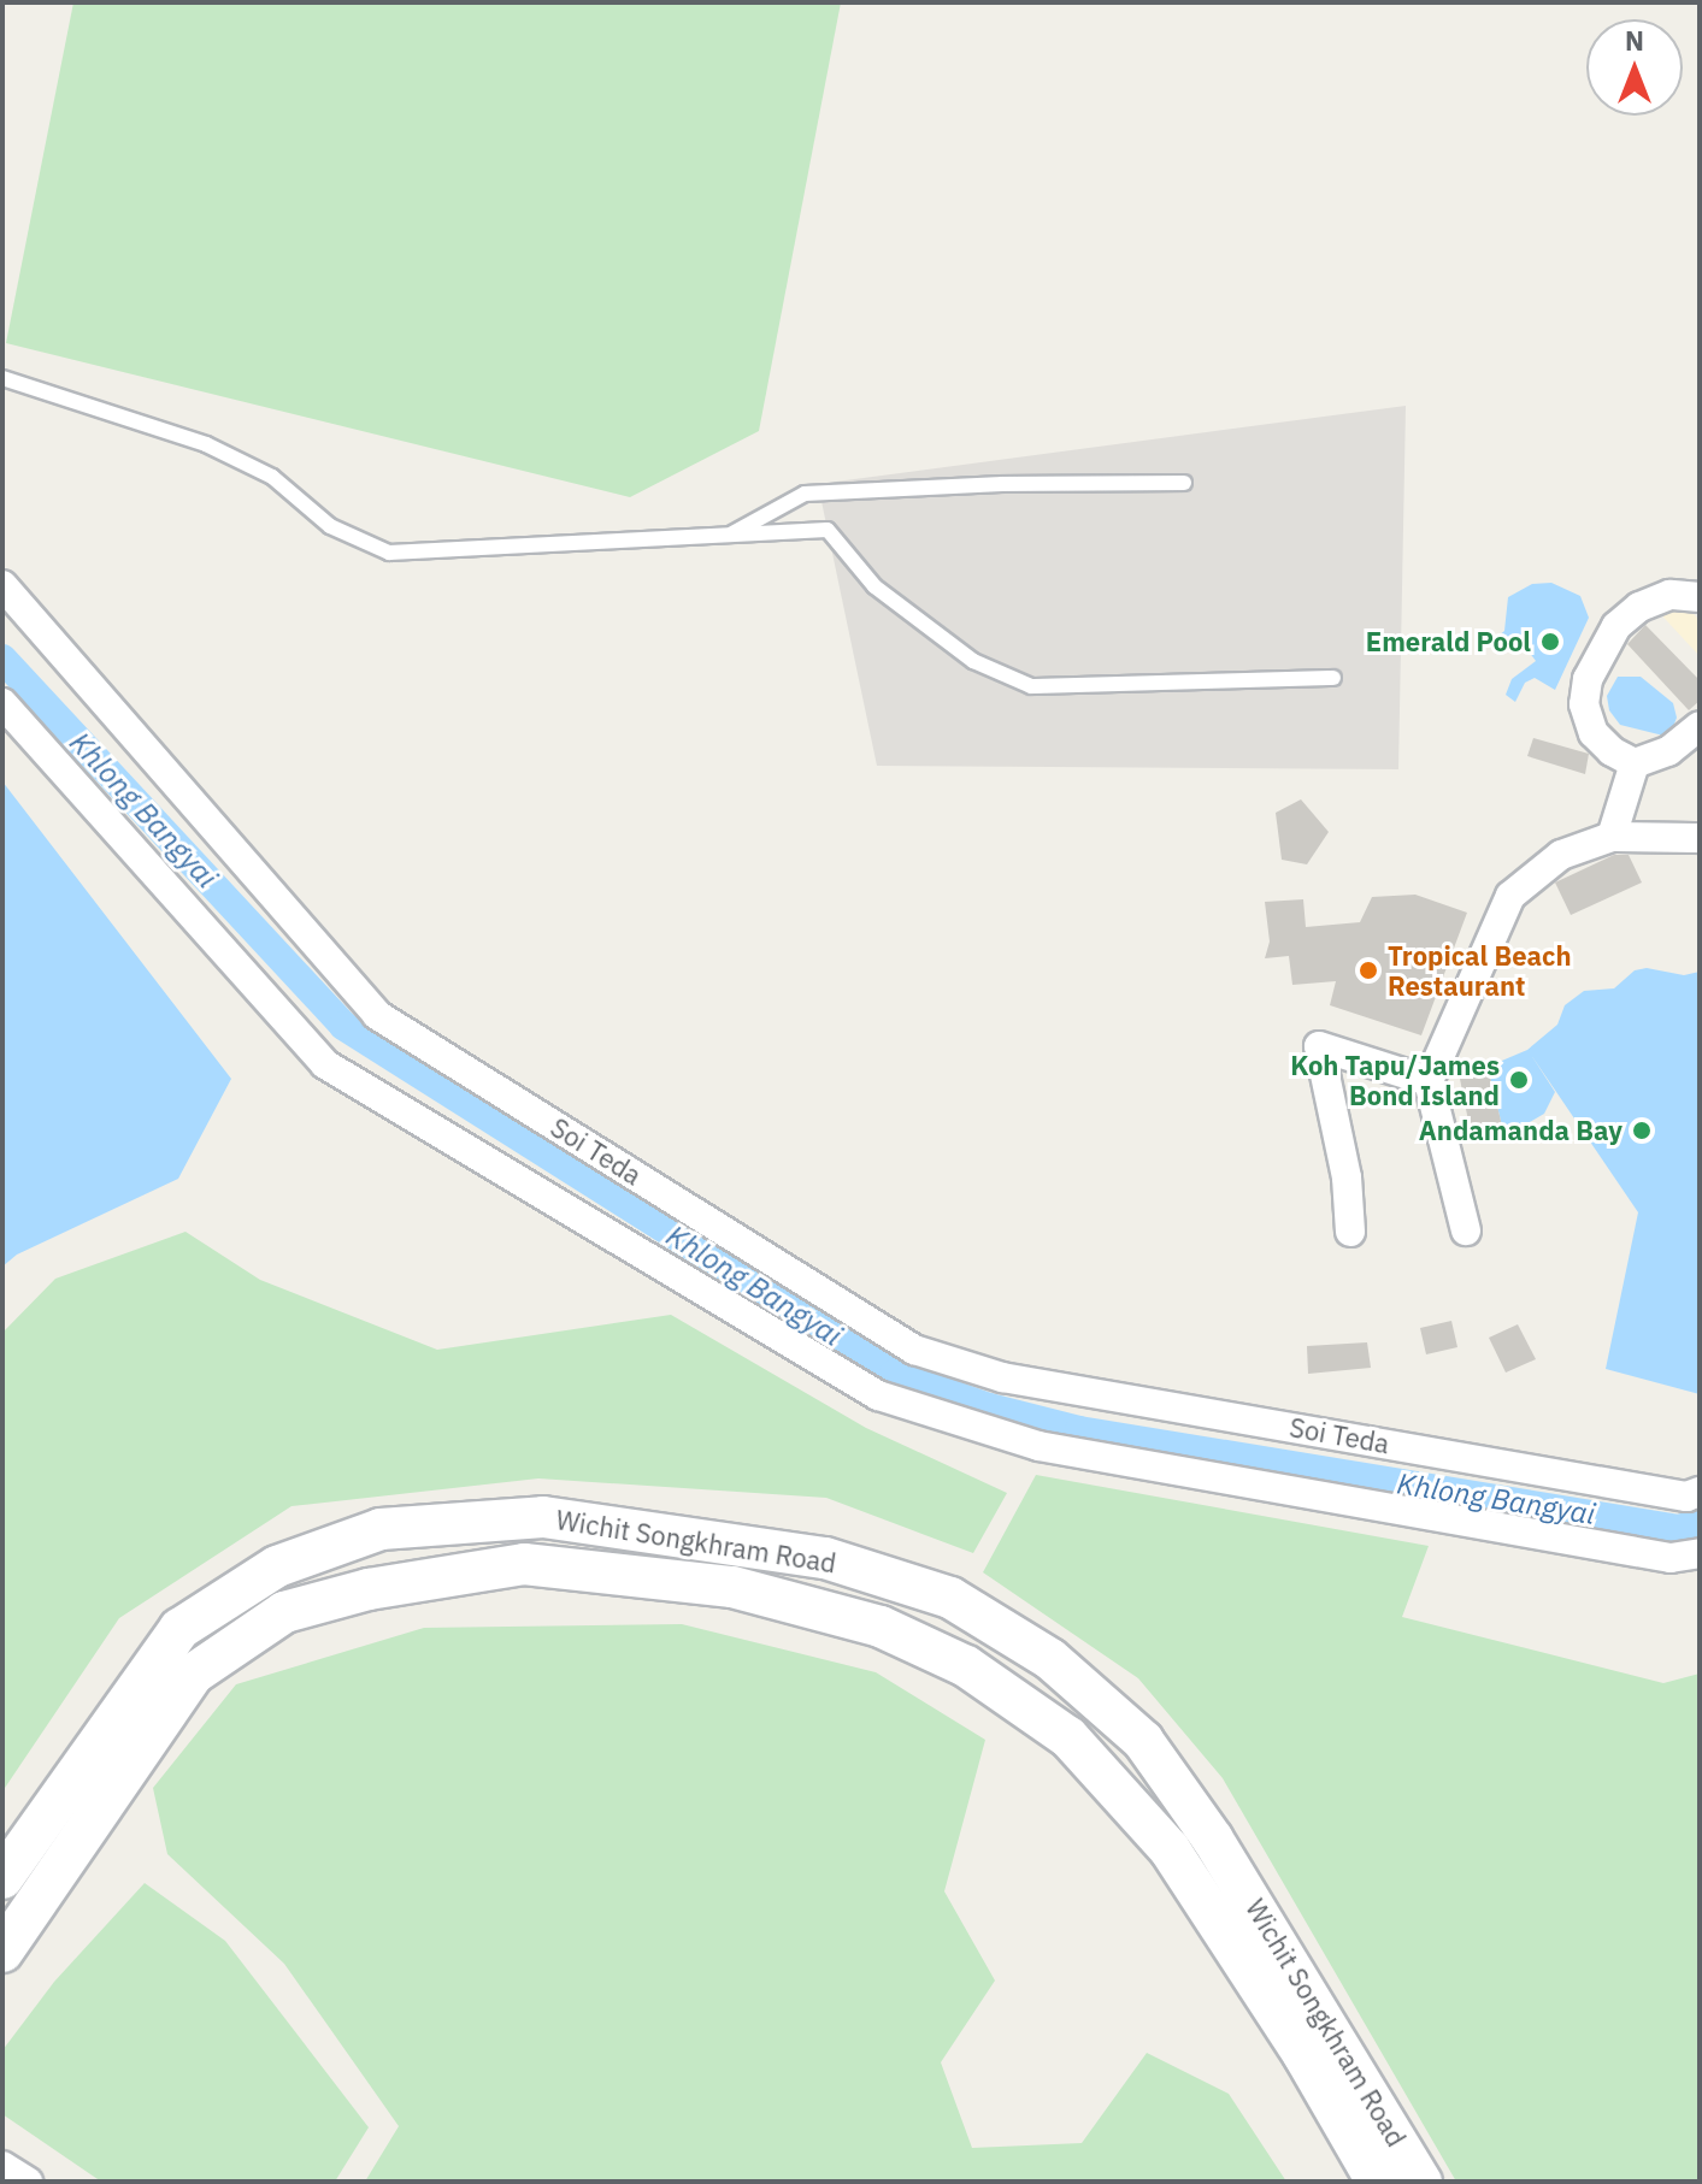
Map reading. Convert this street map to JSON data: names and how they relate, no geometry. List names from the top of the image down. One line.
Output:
{"streets":{"main road":["Wichit Songkhram Road"],"street":["Soi Teda"]},"water":["Khlong Bangyai"],"places":["Emerald Pool","Tropical Beach Restaurant","Koh Tapu/James Bond Island","Andamanda Bay"],"north":"top"}
